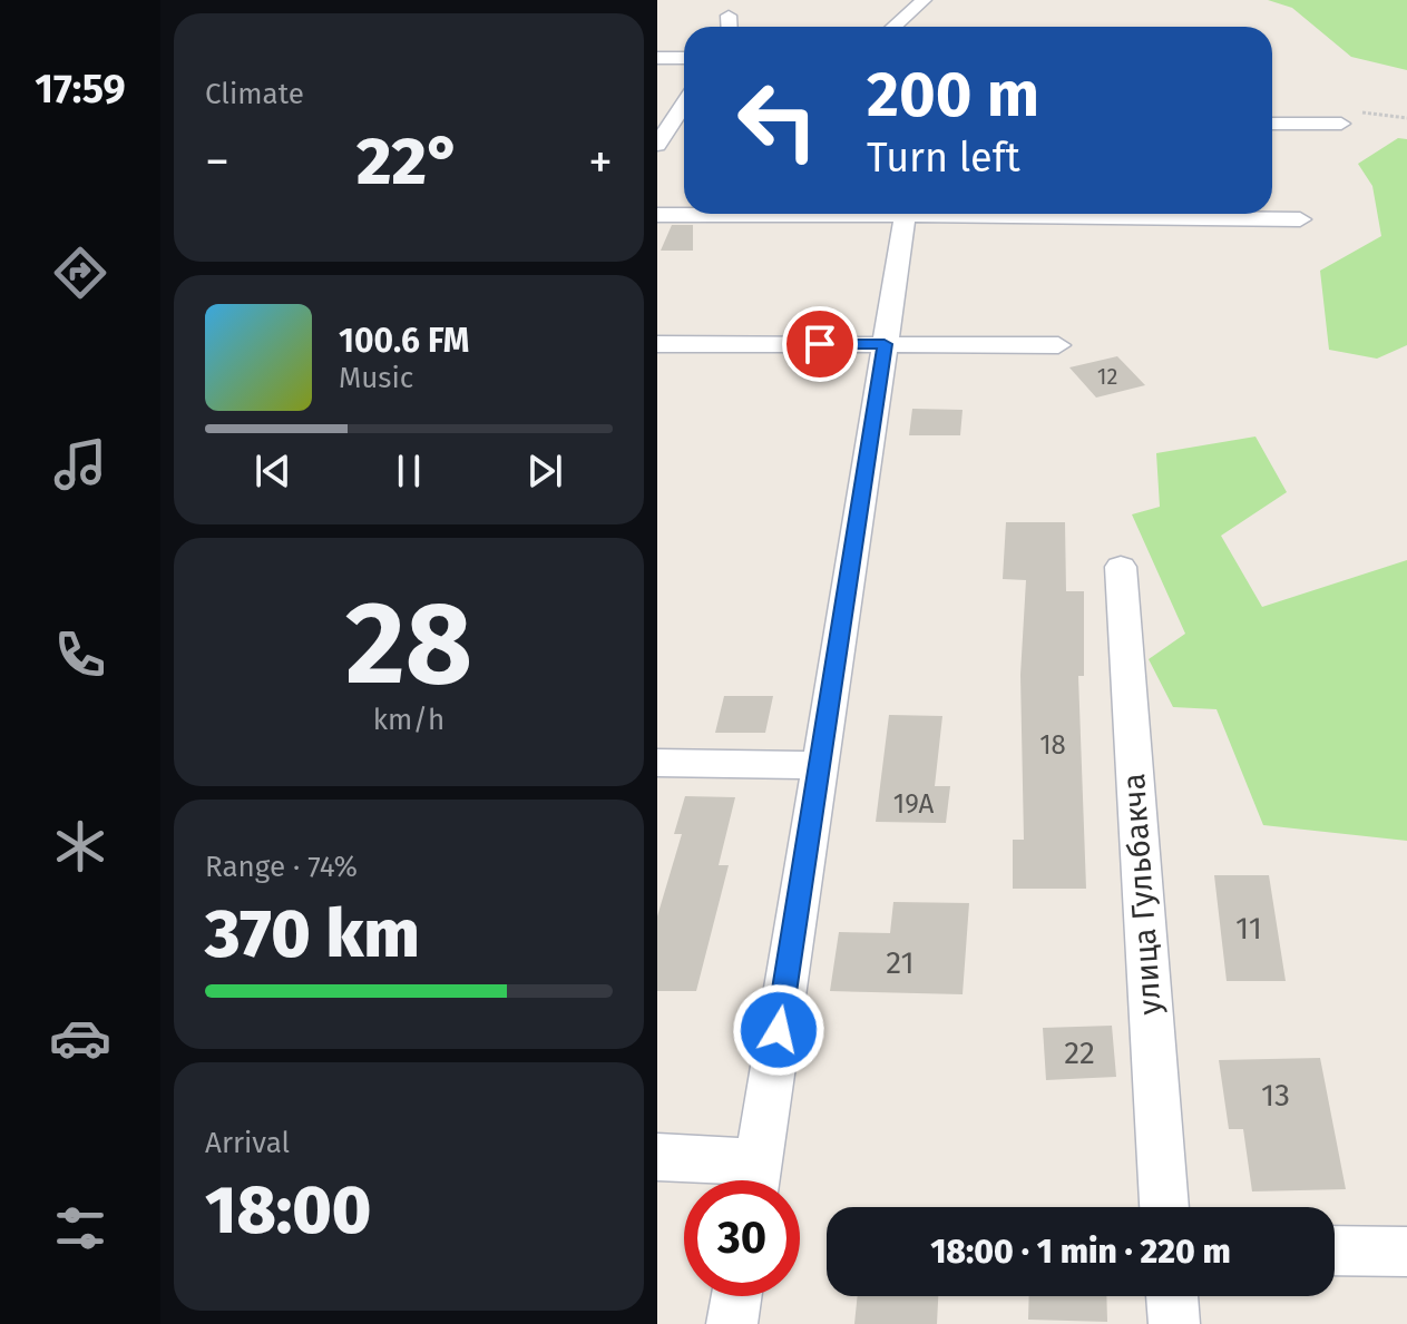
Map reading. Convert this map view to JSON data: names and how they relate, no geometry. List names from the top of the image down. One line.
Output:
{"streets":{"street":["улица Гульбакча"]},"house_numbers":["12","18","19А","11","21","22","13"],"page":{"tabs":"17:59","tile":["Climate",["28","km/h"],["Range · 74%","370 km"],["Arrival","18:00"]],"turn":["200 m","Turn left"],"heat":["−","22°","+"],"song":["100.6 FM","Music"],"limit":"30","trip":"18:00 · 1 min · 220 m"}}
